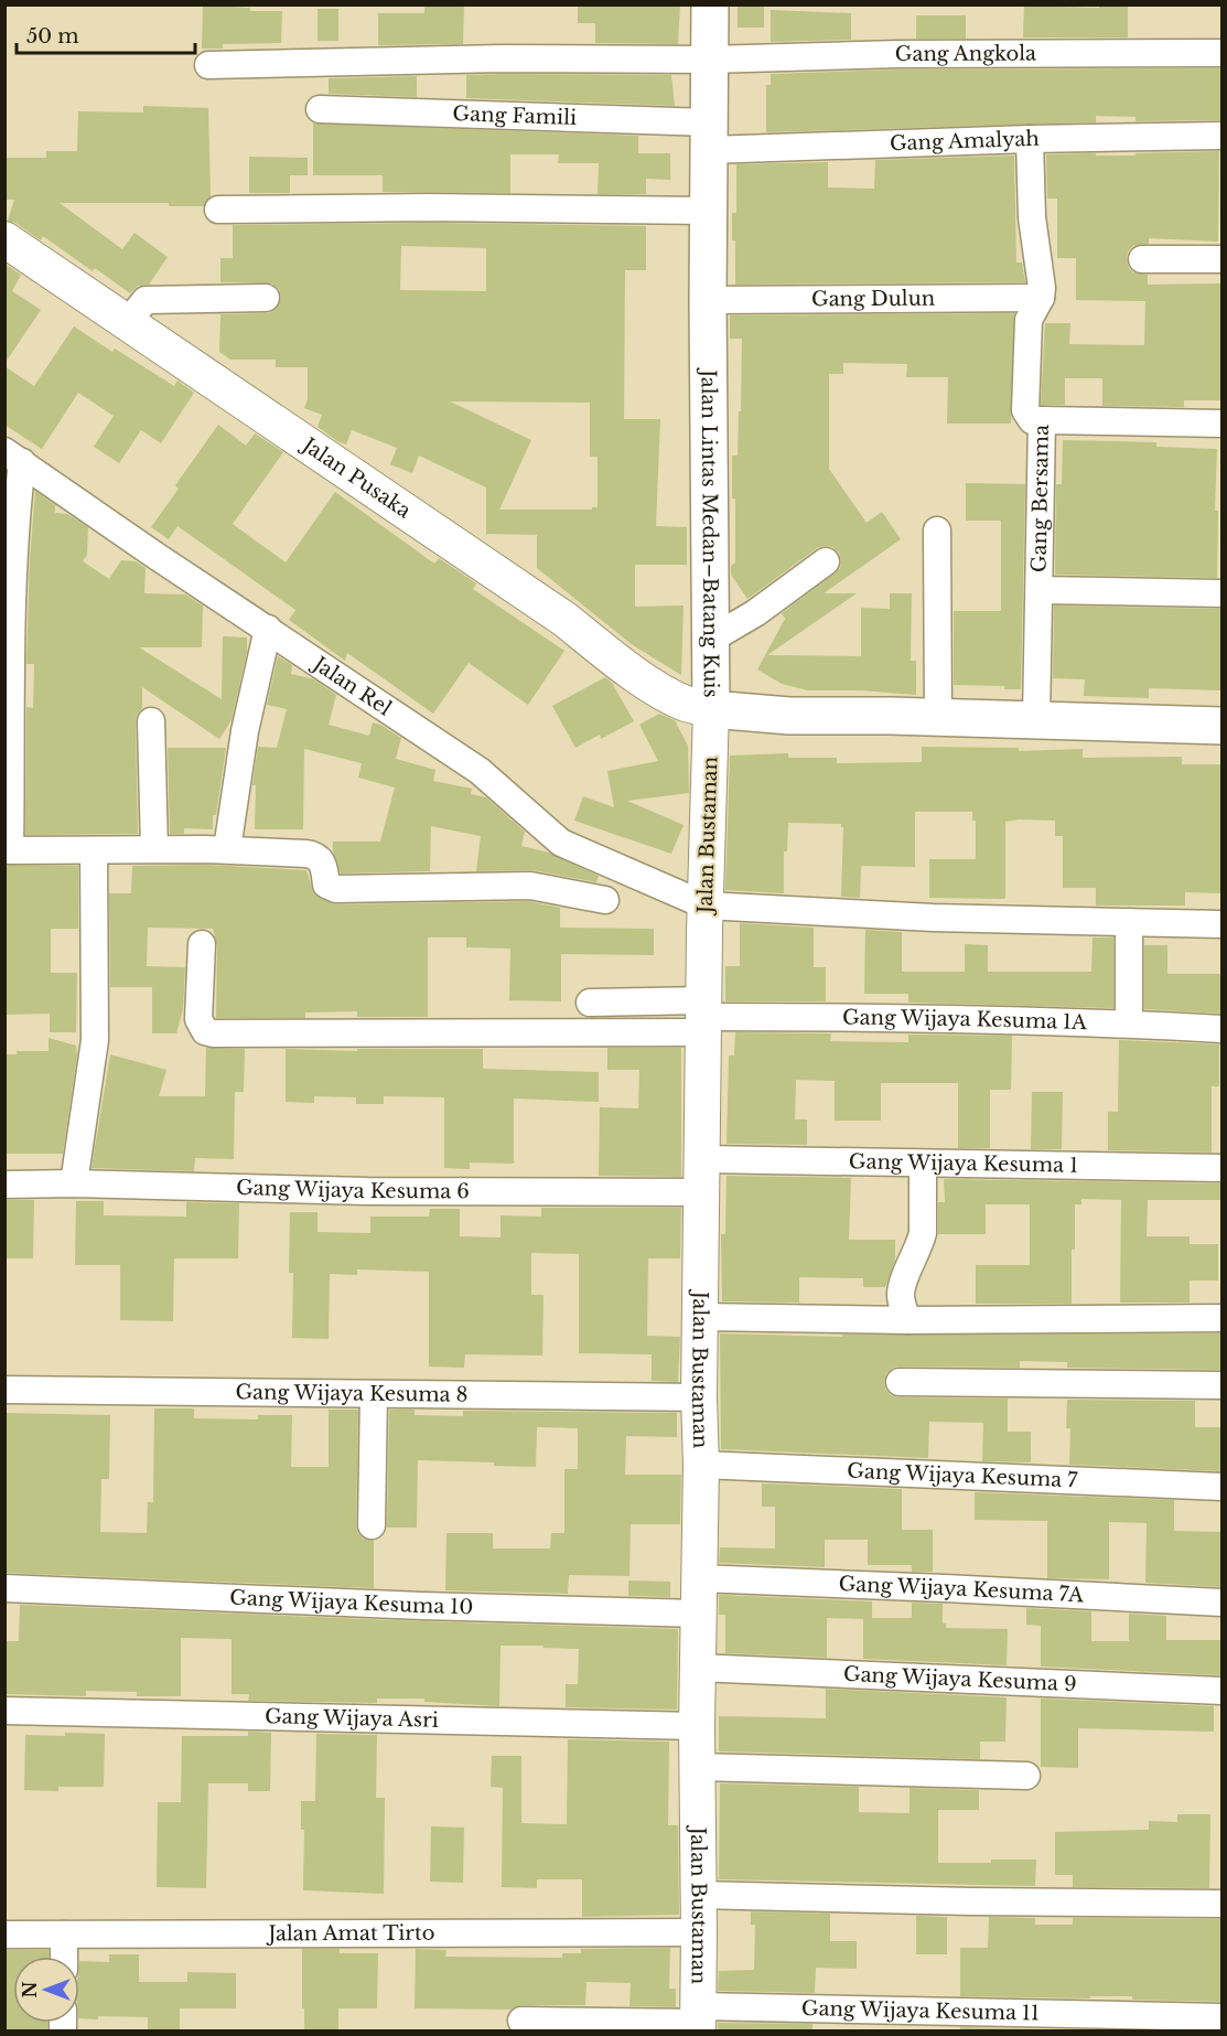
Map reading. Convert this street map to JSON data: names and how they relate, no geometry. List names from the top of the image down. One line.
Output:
{"streets":{"highway":["Jalan Lintas Medan–Batang Kuis"],"main road":["Jalan Pusaka","Jalan Bustaman"],"street":["Gang Angkola","Gang Famili","Gang Amalyah","Gang Dulun","Gang Bersama","Jalan Rel","Gang Wijaya Kesuma 1A","Gang Wijaya Kesuma 1","Gang Wijaya Kesuma 6","Gang Wijaya Kesuma 8","Gang Wijaya Kesuma 7","Gang Wijaya Kesuma 7A","Gang Wijaya Kesuma 10","Gang Wijaya Kesuma 9","Gang Wijaya Asri","Jalan Amat Tirto","Gang Wijaya Kesuma 11"]},"crossings":[["Gang Angkola","Jalan Lintas Medan–Batang Kuis"],["Gang Famili","Gang Amalyah"],["Gang Famili","Jalan Lintas Medan–Batang Kuis"],["Gang Amalyah","Jalan Lintas Medan–Batang Kuis"],["Gang Dulun","Jalan Lintas Medan–Batang Kuis"],["Jalan Pusaka","Jalan Lintas Medan–Batang Kuis"],["Jalan Pusaka","Jalan Bustaman"],["Gang Bersama","Jalan Lintas Medan–Batang Kuis"],["Jalan Lintas Medan–Batang Kuis","Jalan Bustaman"],["Jalan Rel","Jalan Bustaman"],["Jalan Bustaman","Gang Wijaya Kesuma 1A"],["Jalan Bustaman","Gang Wijaya Kesuma 1"],["Jalan Bustaman","Gang Wijaya Kesuma 6"],["Jalan Bustaman","Gang Wijaya Kesuma 8"],["Jalan Bustaman","Gang Wijaya Kesuma 7"],["Jalan Bustaman","Gang Wijaya Kesuma 7A"],["Jalan Bustaman","Gang Wijaya Kesuma 10"],["Jalan Bustaman","Gang Wijaya Kesuma 9"],["Jalan Bustaman","Gang Wijaya Asri"],["Jalan Bustaman","Jalan Amat Tirto"],["Jalan Bustaman","Gang Wijaya Kesuma 11"],["Gang Wijaya Kesuma 1","Gang Wijaya Kesuma 6"]],"scale_bar":"50 m","north":"left"}
